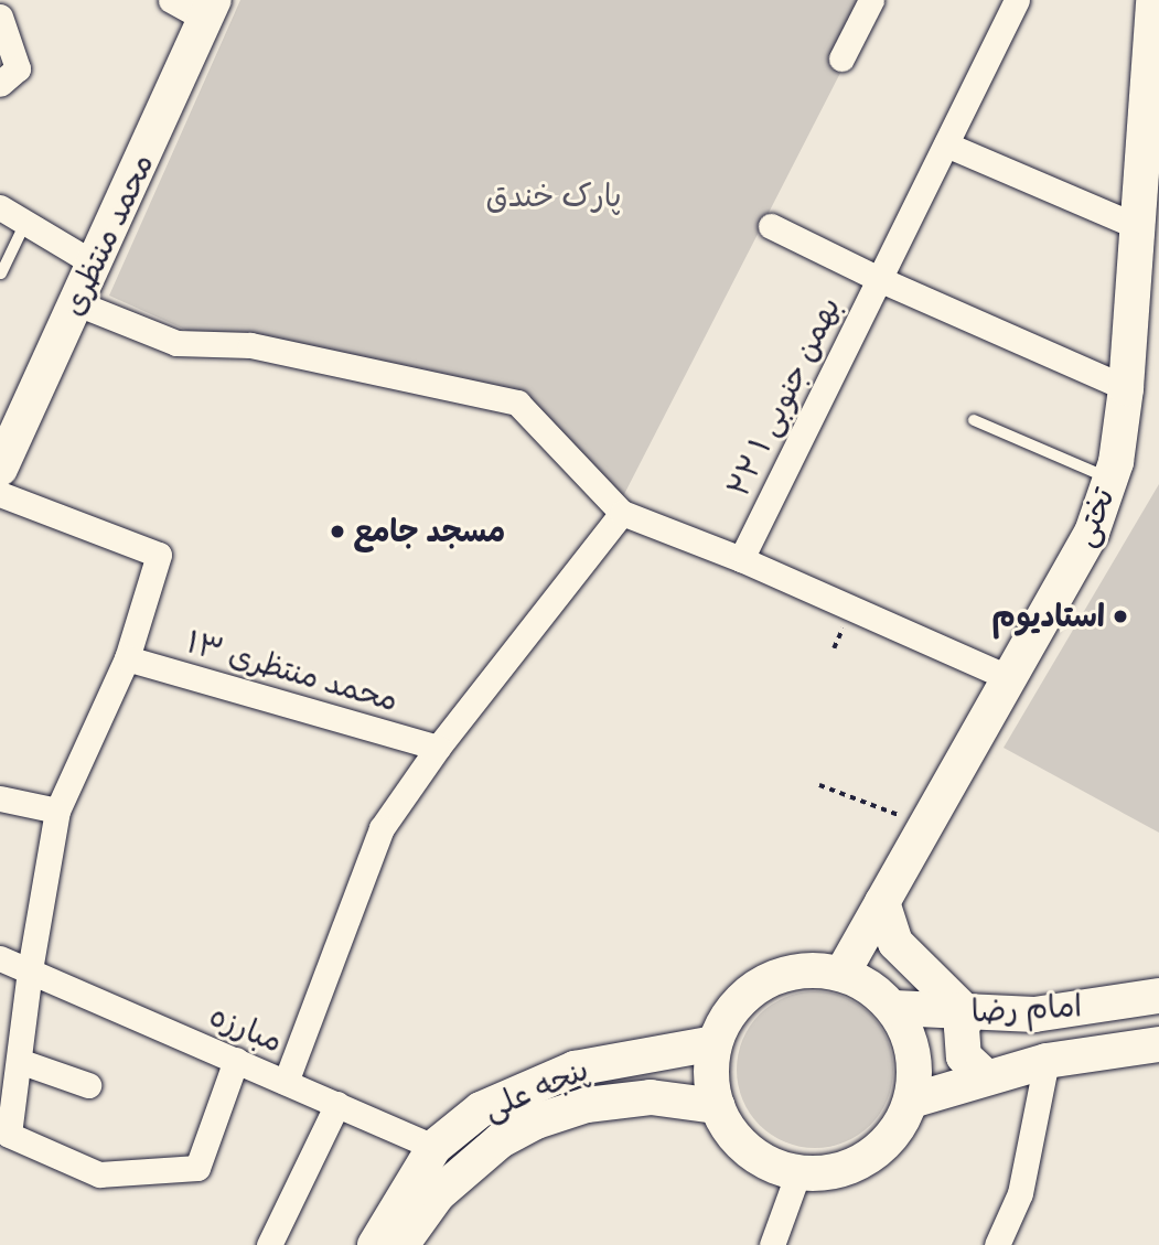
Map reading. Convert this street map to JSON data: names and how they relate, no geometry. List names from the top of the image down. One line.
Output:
{"streets":{"main road":["محمد منتظری","تختی","امام رضا","پنجه علی"],"street":["۲۲ بهمن جنوبی ۱","محمد منتظری ۱۳","مبارزه"]},"crossings":[["تختی","امام رضا"],["تختی","پنجه علی"],["امام رضا","پنجه علی"],["مبارزه","پنجه علی"]],"parks":["پارک خندق"],"places":["مسجد جامع","استادیوم"]}
